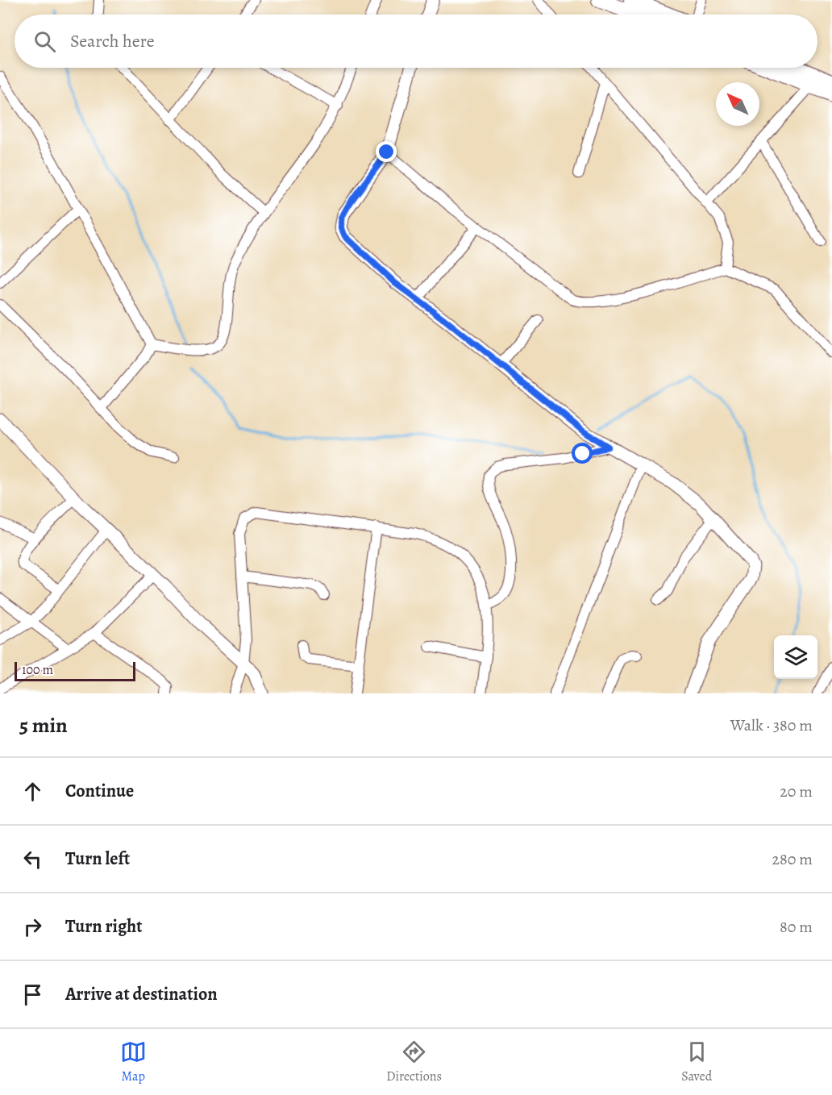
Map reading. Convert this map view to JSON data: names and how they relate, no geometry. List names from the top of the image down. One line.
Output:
{"scale_bar":"100 m","north":"top left","page":{"search":"Search here","scale":"100 m","heading":["5 min","Walk · 380 m"],"list":[["Continue","20 m"],["Turn left","280 m"],["Turn right","80 m"],"Arrive at destination"],"nav":["Map","Directions","Saved"]}}
